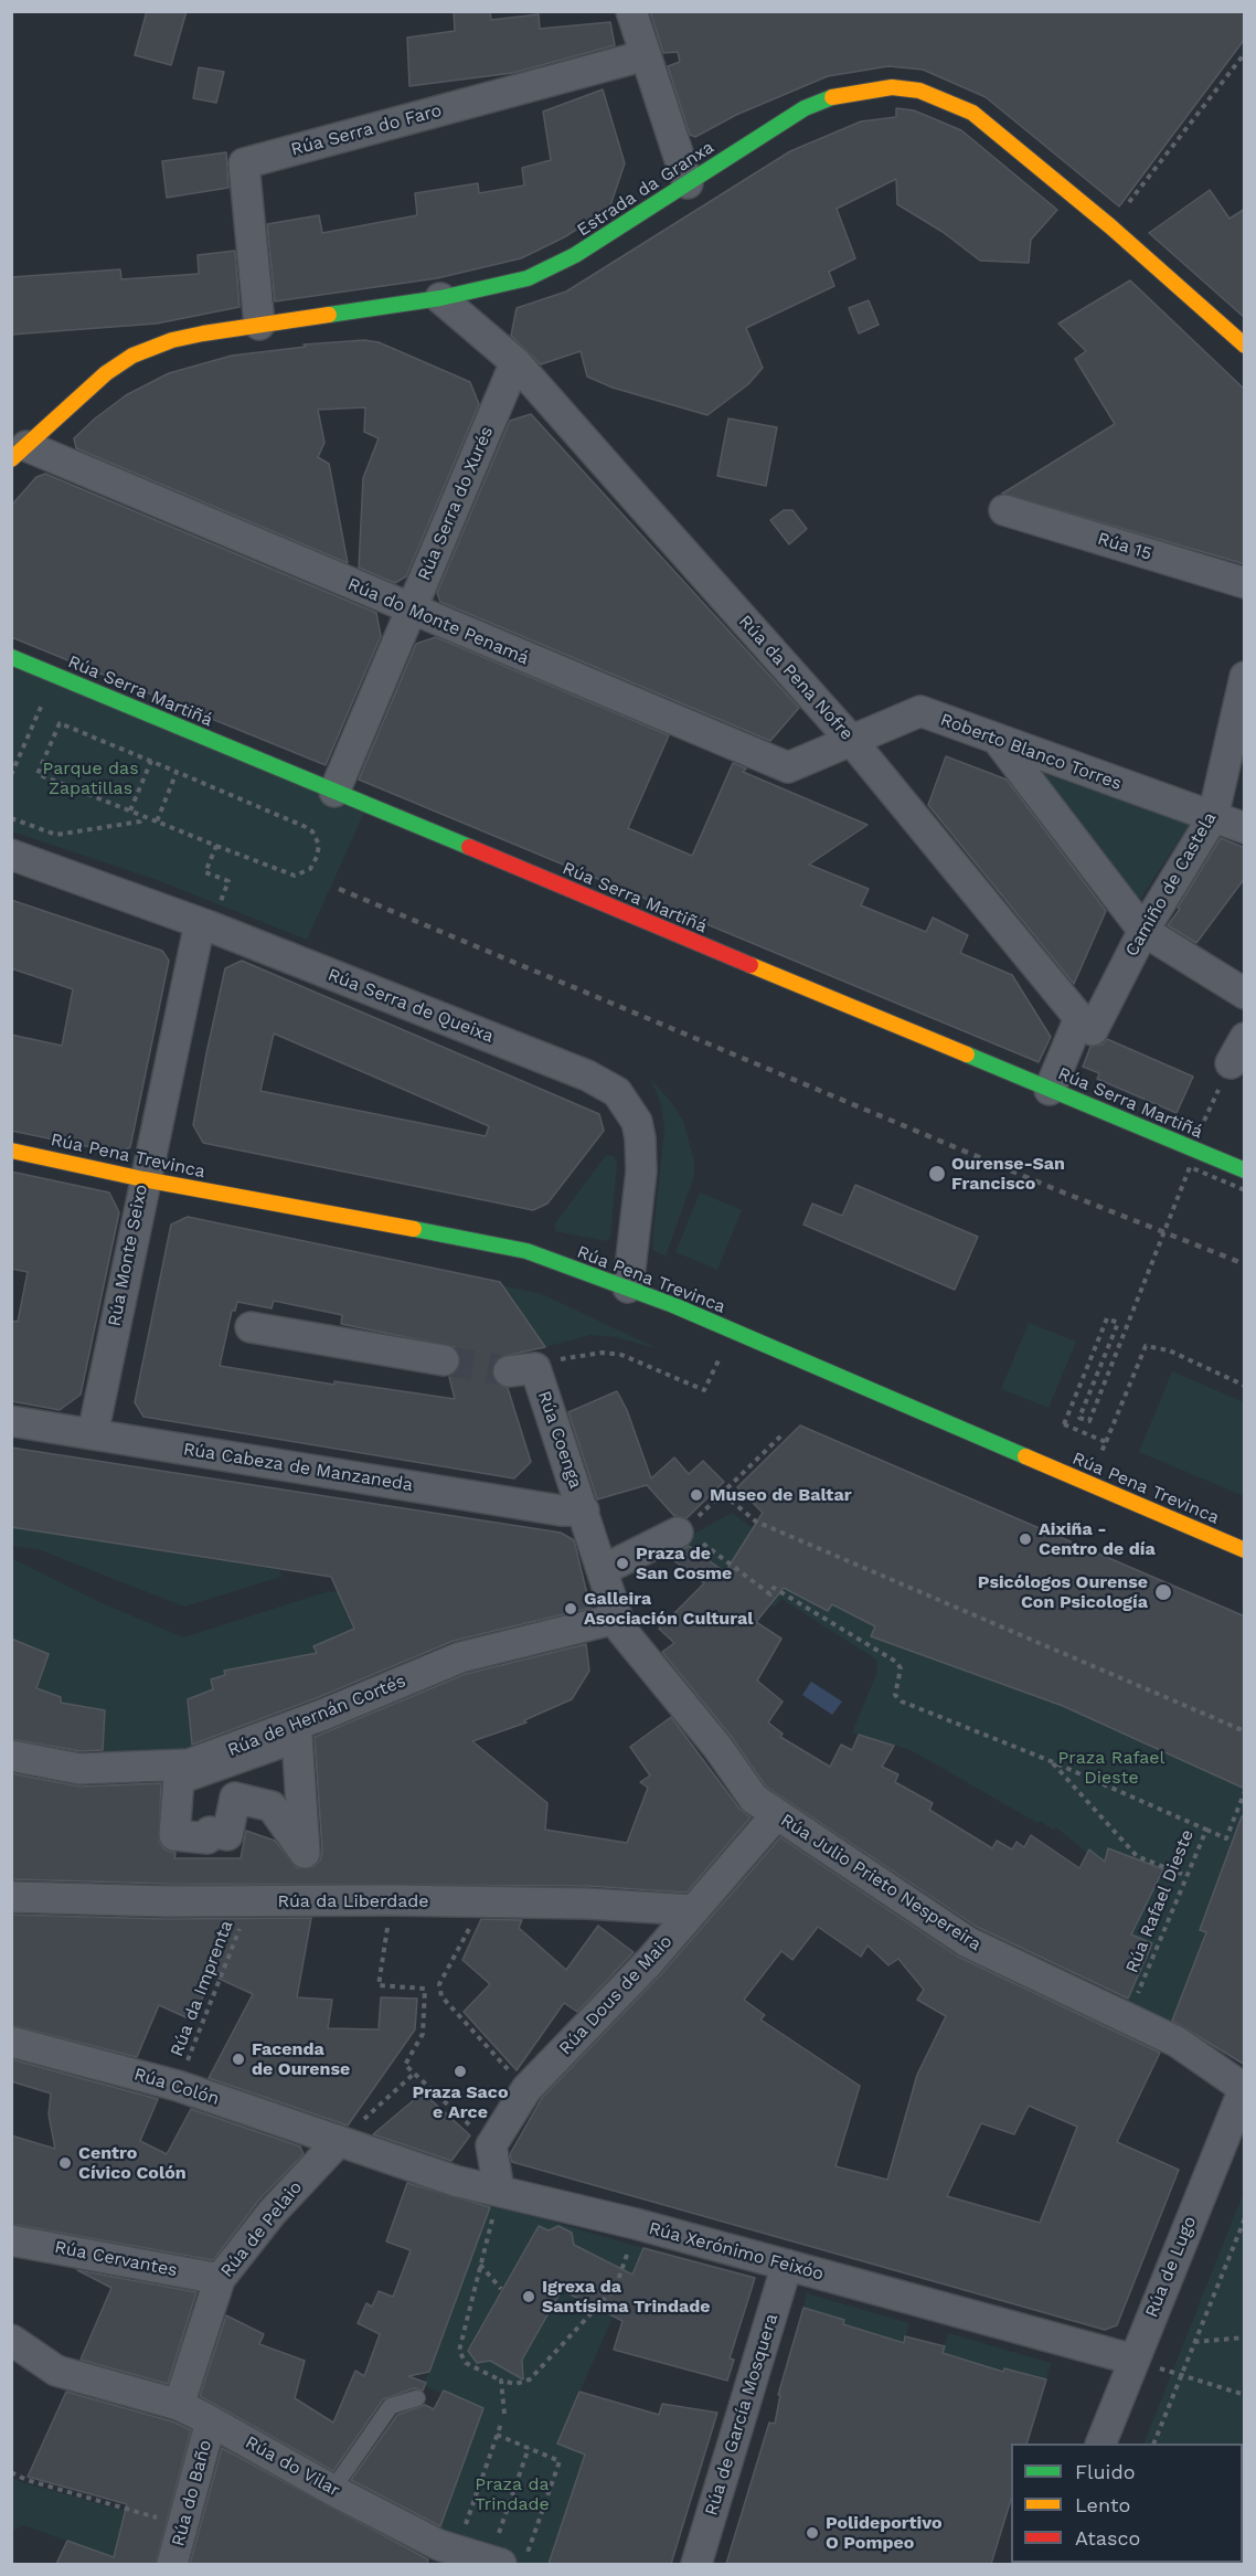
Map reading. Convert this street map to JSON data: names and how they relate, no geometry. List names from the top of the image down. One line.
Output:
{"streets":{"street":["Rúa Serra do Faro","Estrada da Granxa","Rúa Serra do Xurés","Rúa 15","Rúa do Monte Penamá","Rúa da Pena Nofre","Rúa Serra Martiñá","Roberto Blanco Torres","Camiño de Castela","Rúa Serra de Queixa","Rúa Pena Trevinca","Rúa Monte Seixo","Rúa Coenga","Rúa Cabeza de Manzaneda","Rúa de Hernán Cortés","Rúa Julio Prieto Nespereira","Rúa da Liberdade","Rúa Dous de Maio","Rúa Colón","Rúa de Pelaio","Rúa Xerónimo Feixóo","Rúa Cervantes","Rúa de Lugo","Rúa de García Mosquera","Rúa do Vilar","Rúa do Baño"],"path":["Rúa Rafael Dieste","Rúa da Imprenta"]},"crossings":[["Rúa Serra do Faro","Estrada da Granxa"],["Estrada da Granxa","Rúa do Monte Penamá"],["Estrada da Granxa","Rúa da Pena Nofre"],["Rúa Serra do Xurés","Rúa do Monte Penamá"],["Rúa Serra do Xurés","Rúa da Pena Nofre"],["Rúa Serra do Xurés","Rúa Serra Martiñá"],["Rúa do Monte Penamá","Rúa da Pena Nofre"],["Rúa do Monte Penamá","Roberto Blanco Torres"],["Rúa da Pena Nofre","Roberto Blanco Torres"],["Rúa da Pena Nofre","Camiño de Castela"],["Roberto Blanco Torres","Camiño de Castela"],["Rúa Serra de Queixa","Rúa Pena Trevinca"],["Rúa Serra de Queixa","Rúa Monte Seixo"],["Rúa Pena Trevinca","Rúa Monte Seixo"],["Rúa Monte Seixo","Rúa Cabeza de Manzaneda"],["Rúa Coenga","Rúa Cabeza de Manzaneda"],["Rúa de Hernán Cortés","Rúa Julio Prieto Nespereira"],["Rúa Julio Prieto Nespereira","Rúa Rafael Dieste"],["Rúa Julio Prieto Nespereira","Rúa Dous de Maio"],["Rúa Julio Prieto Nespereira","Rúa de Lugo"],["Rúa da Liberdade","Rúa da Imprenta"],["Rúa da Liberdade","Rúa Dous de Maio"],["Rúa da Imprenta","Rúa Colón"],["Rúa Colón","Rúa de Pelaio"],["Rúa Colón","Rúa Xerónimo Feixóo"],["Rúa de Pelaio","Rúa Xerónimo Feixóo"],["Rúa de Pelaio","Rúa Cervantes"],["Rúa de Pelaio","Rúa do Vilar"],["Rúa Xerónimo Feixóo","Rúa de Lugo"],["Rúa Xerónimo Feixóo","Rúa de García Mosquera"],["Rúa do Vilar","Rúa do Baño"]],"parks":["Parque das Zapatillas","Praza Rafael Dieste","Praza da Trindade"],"places":["Ourense-San Francisco","Museo de Baltar","Aixiña - Centro de día","Praza de San Cosme","Psicólogos Ourense Con Psicología","Galleira Asociación Cultural","Facenda de Ourense","Praza Saco e Arce","Centro Cívico Colón","Igrexa da Santísima Trindade","Polideportivo O Pompeo"],"legend":["Fluido","Lento","Atasco"]}
